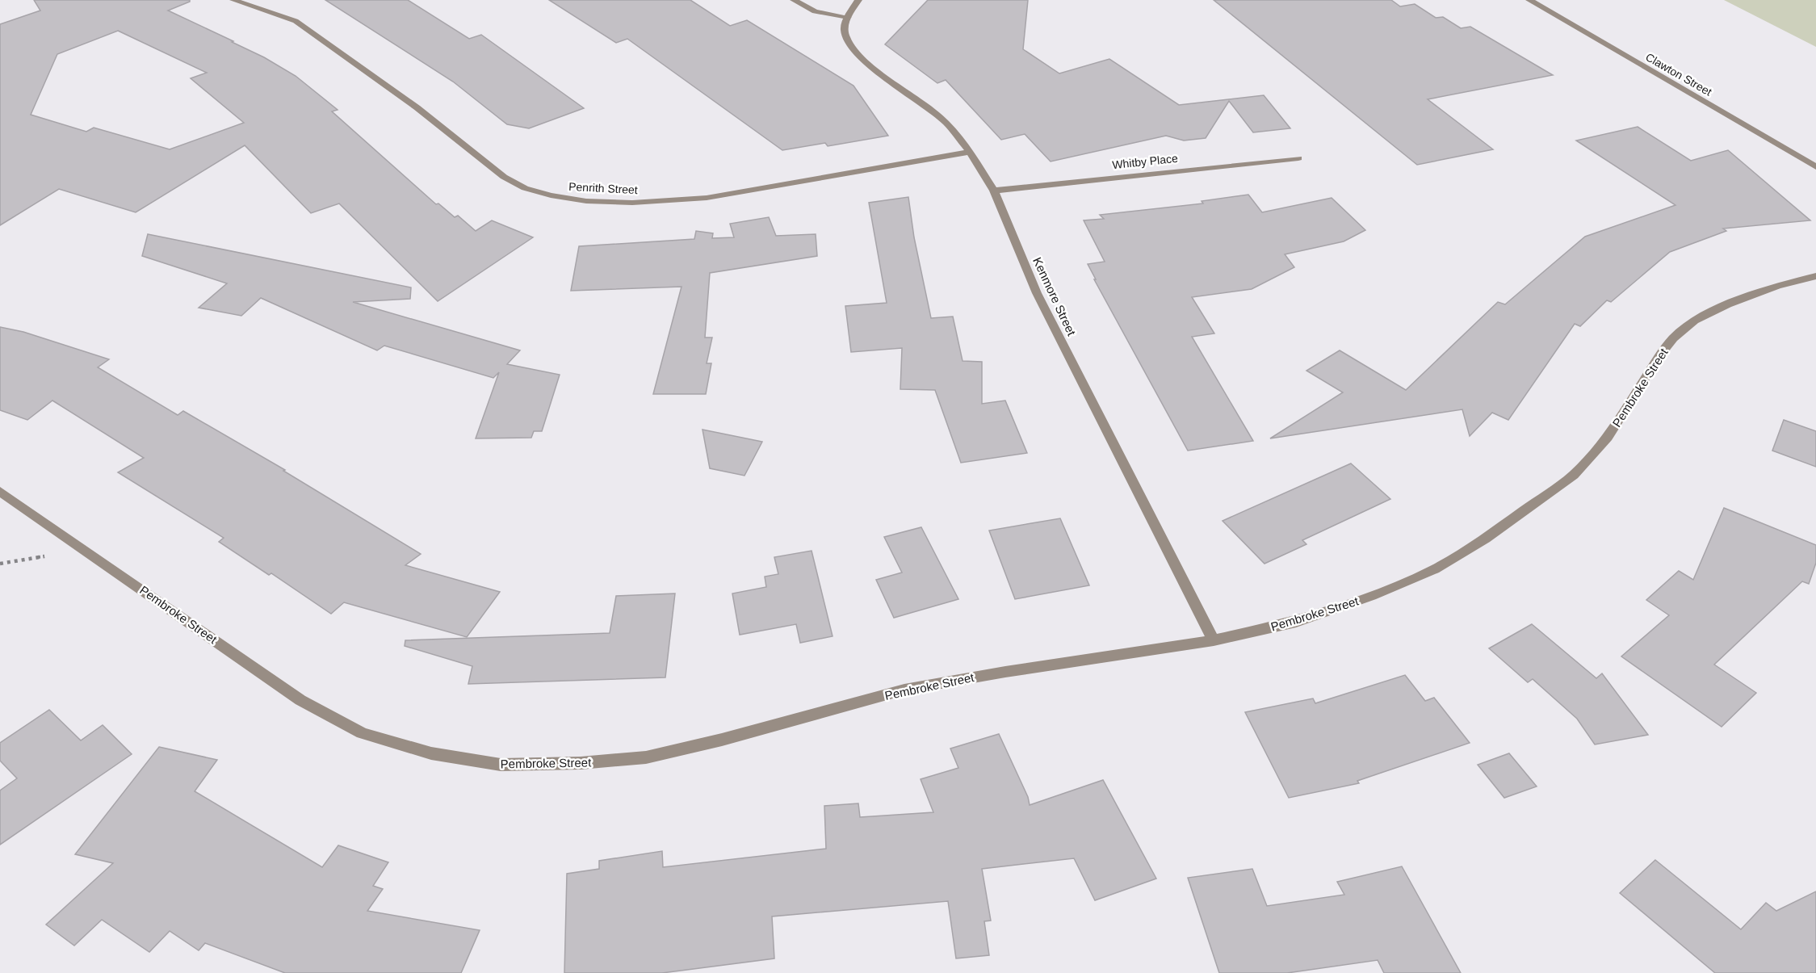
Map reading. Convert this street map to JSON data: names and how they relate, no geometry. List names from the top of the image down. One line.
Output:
{"streets":{"street":["Clawton Street","Whitby Place","Penrith Street","Kenmore Street","Pembroke Street"]},"crossings":[["Whitby Place","Kenmore Street"],["Penrith Street","Kenmore Street"],["Kenmore Street","Pembroke Street"]]}
